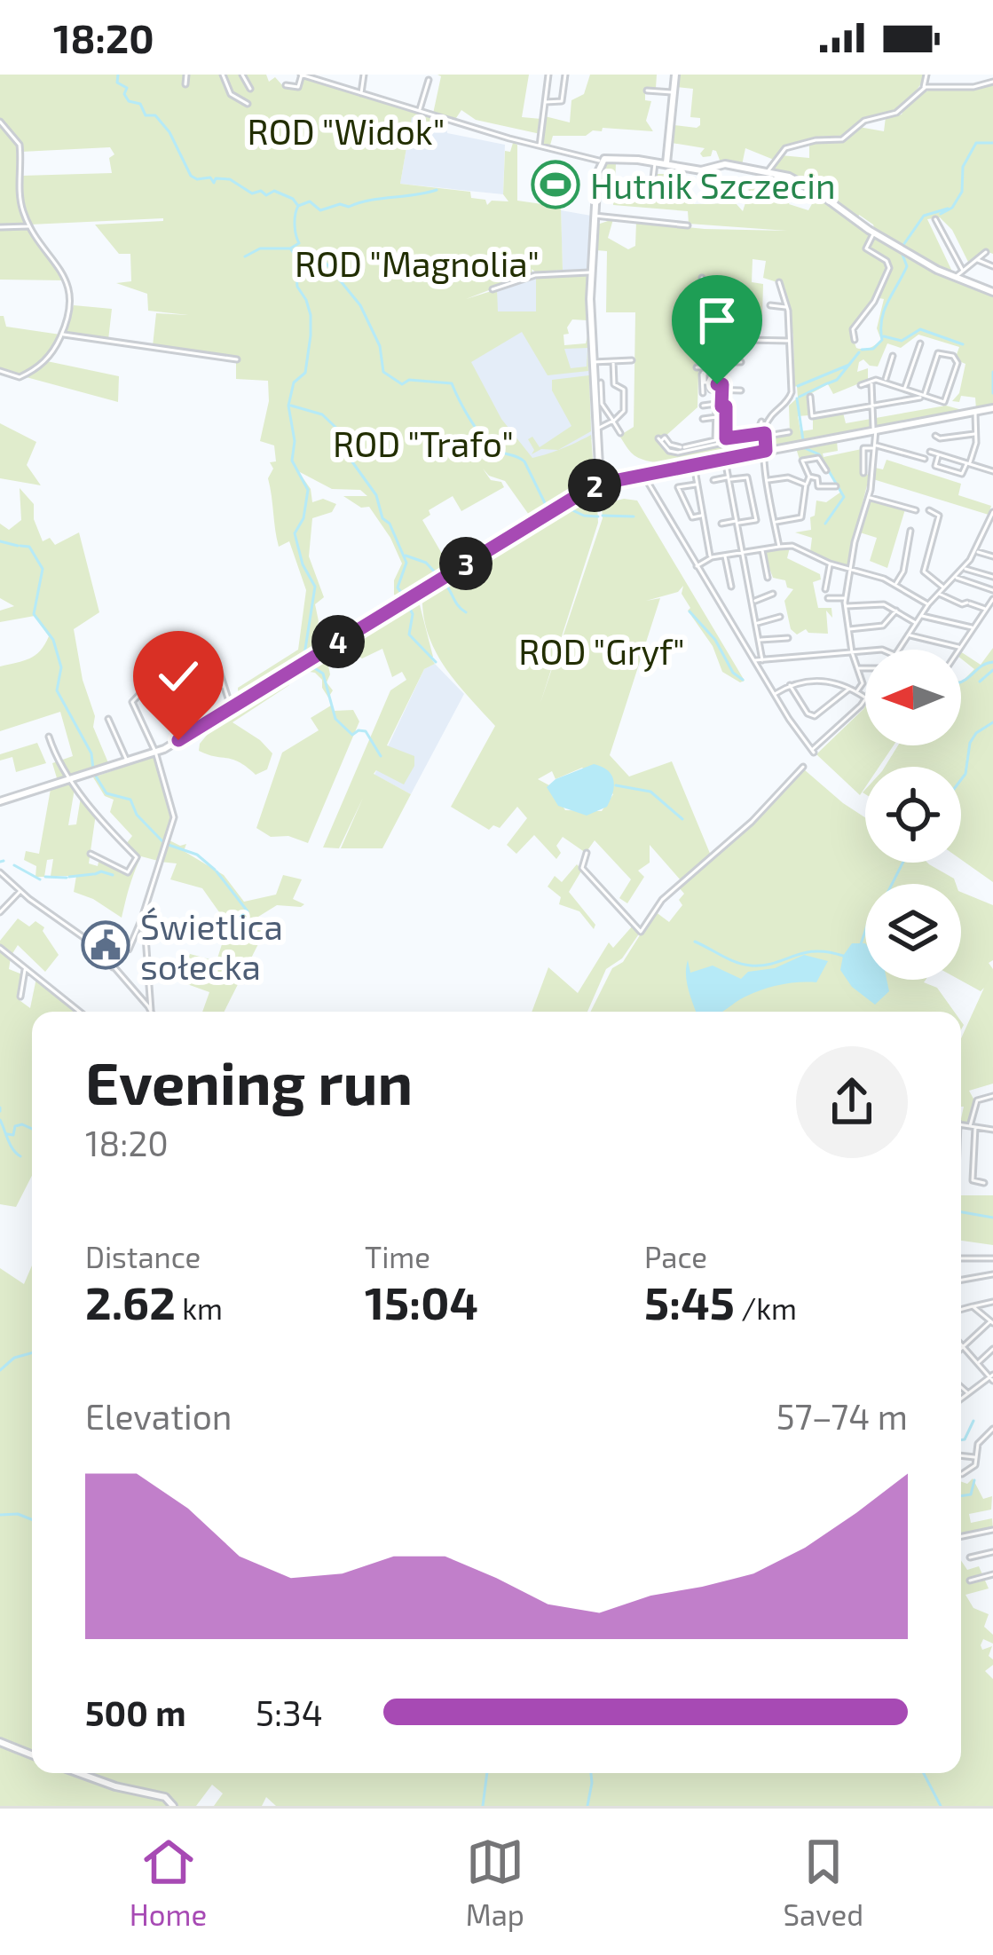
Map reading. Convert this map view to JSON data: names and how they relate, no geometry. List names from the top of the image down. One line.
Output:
{"parks":["ROD \"Widok\"","ROD \"Magnolia\"","ROD \"Trafo\"","ROD \"Gryf\""],"places":{"sports":["Hutnik Szczecin"],"public building":["Świetlica sołecka"]},"north":"left","page":{"status":"18:20","pins":["2","3","4"],"heading":["Evening run","18:20"],"stats":[["Distance","2.62 km"],["Time","15:04"],["Pace","5:45 /km"]],"chart":["Elevation","57–74 m"],"list":[{"name":"500 m","note":"5:34"}],"tabs":["Home","Map","Saved"]}}
